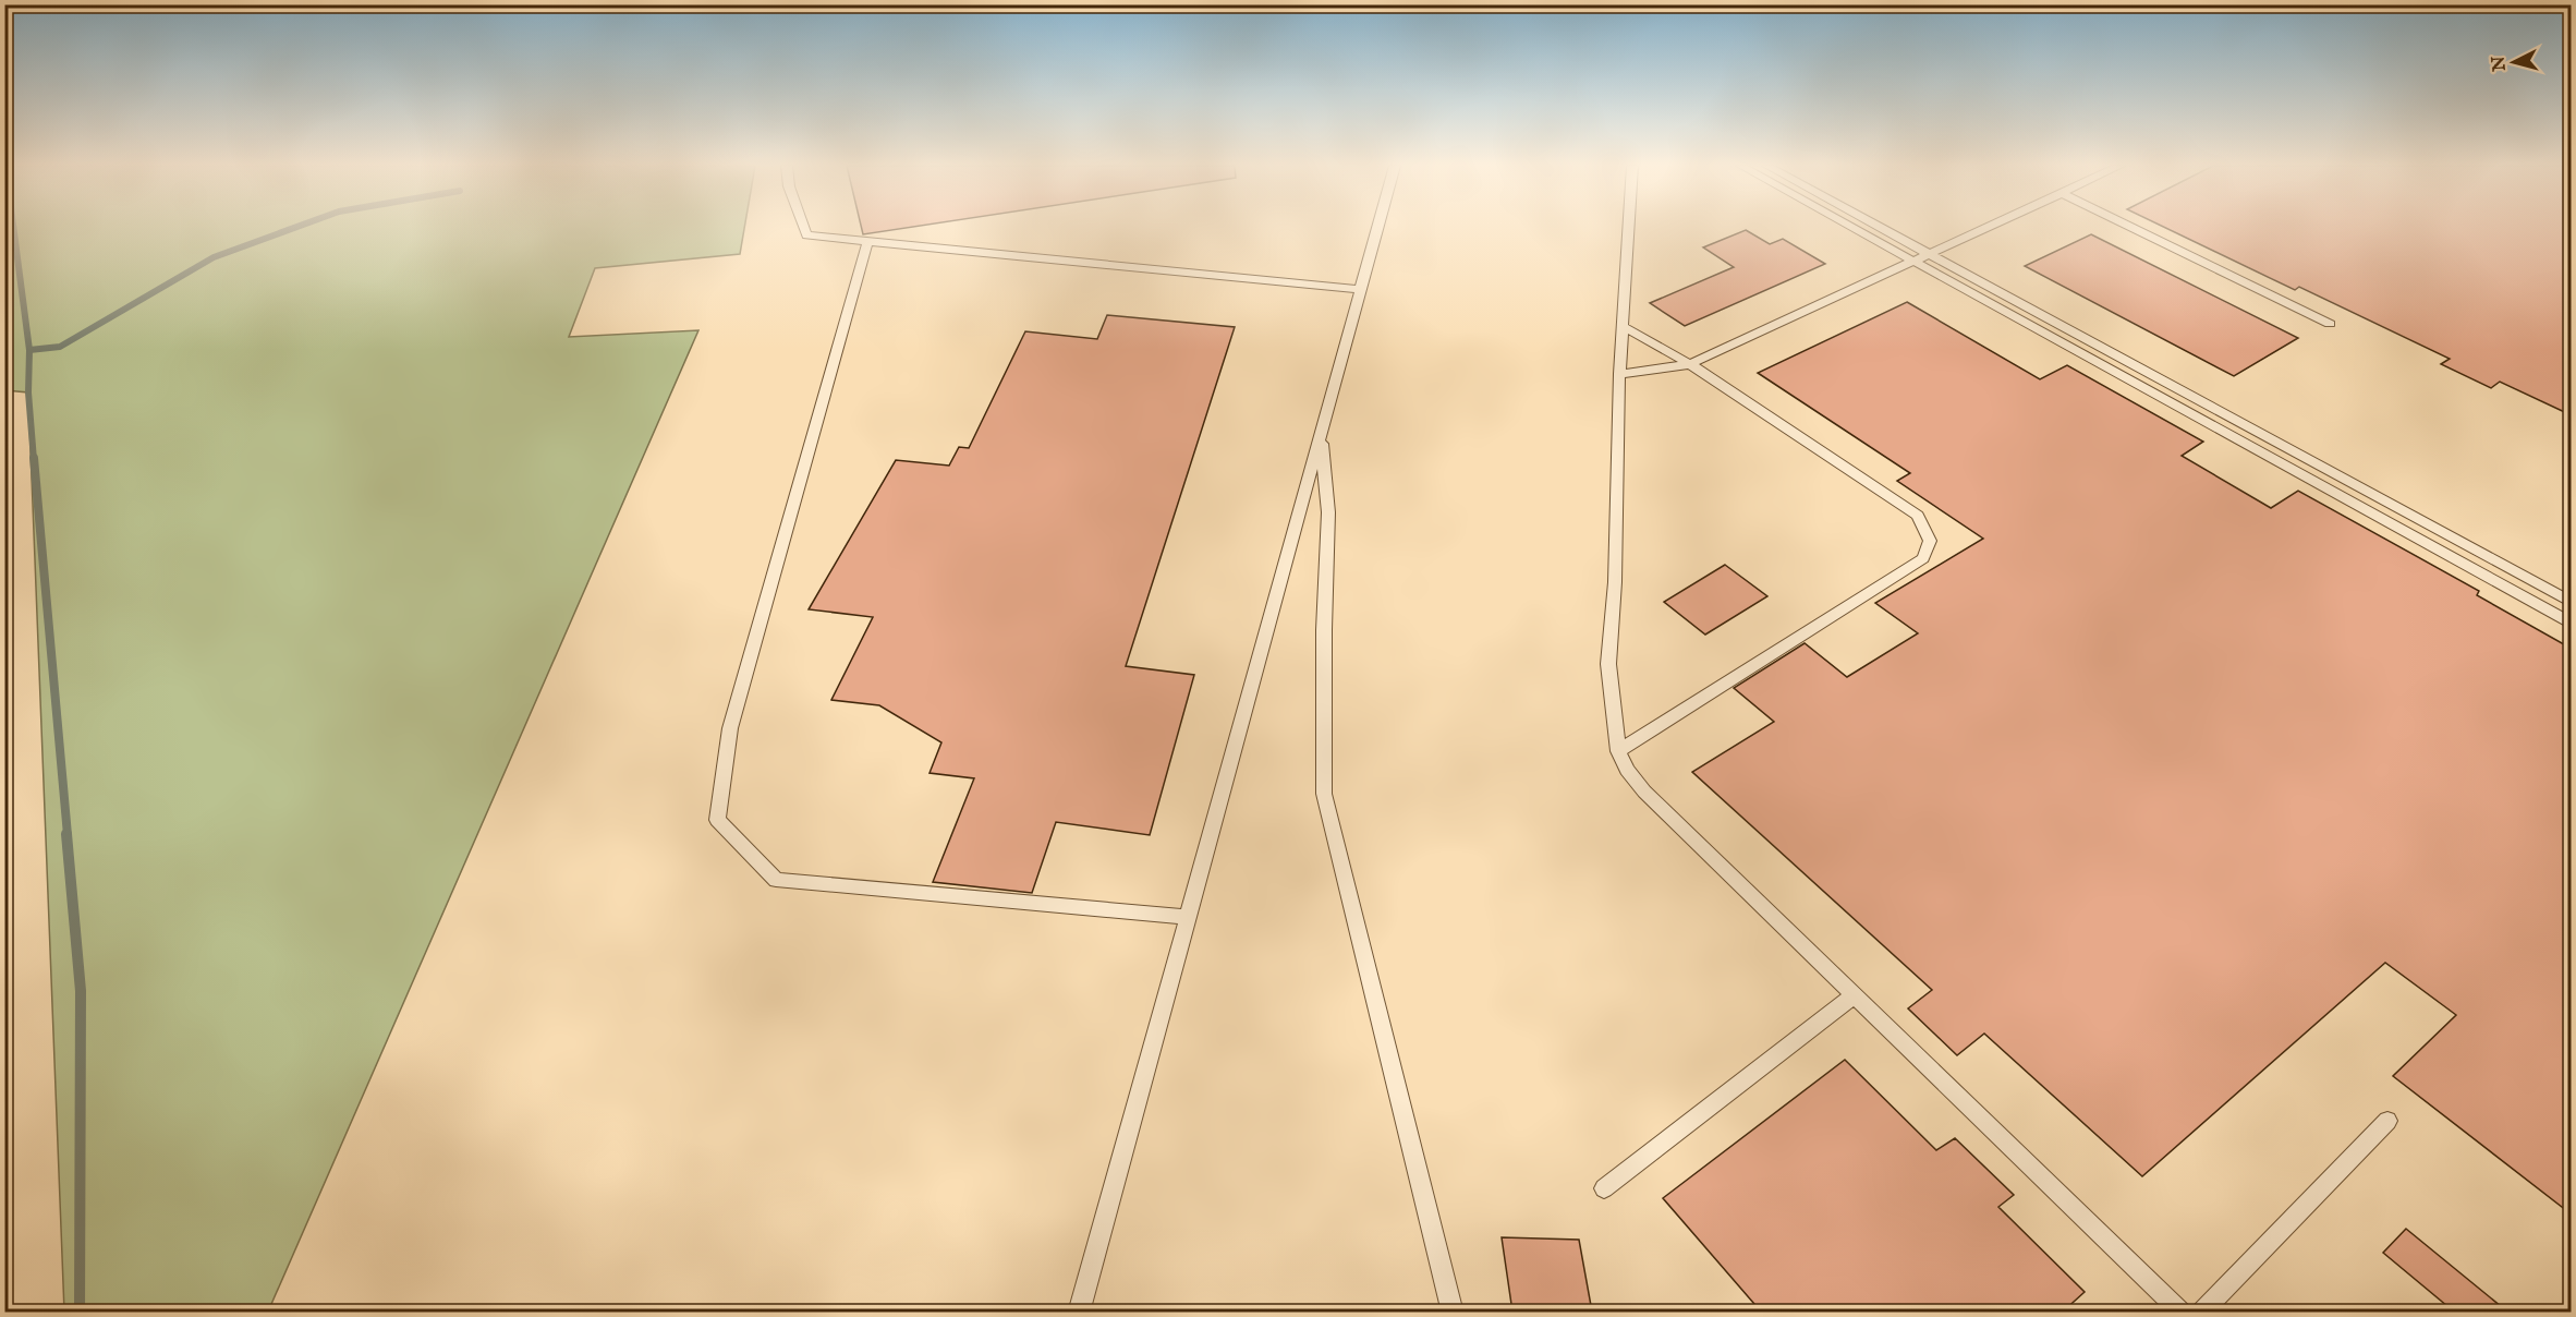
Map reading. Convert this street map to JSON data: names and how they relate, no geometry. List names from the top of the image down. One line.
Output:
{"north":"left"}
